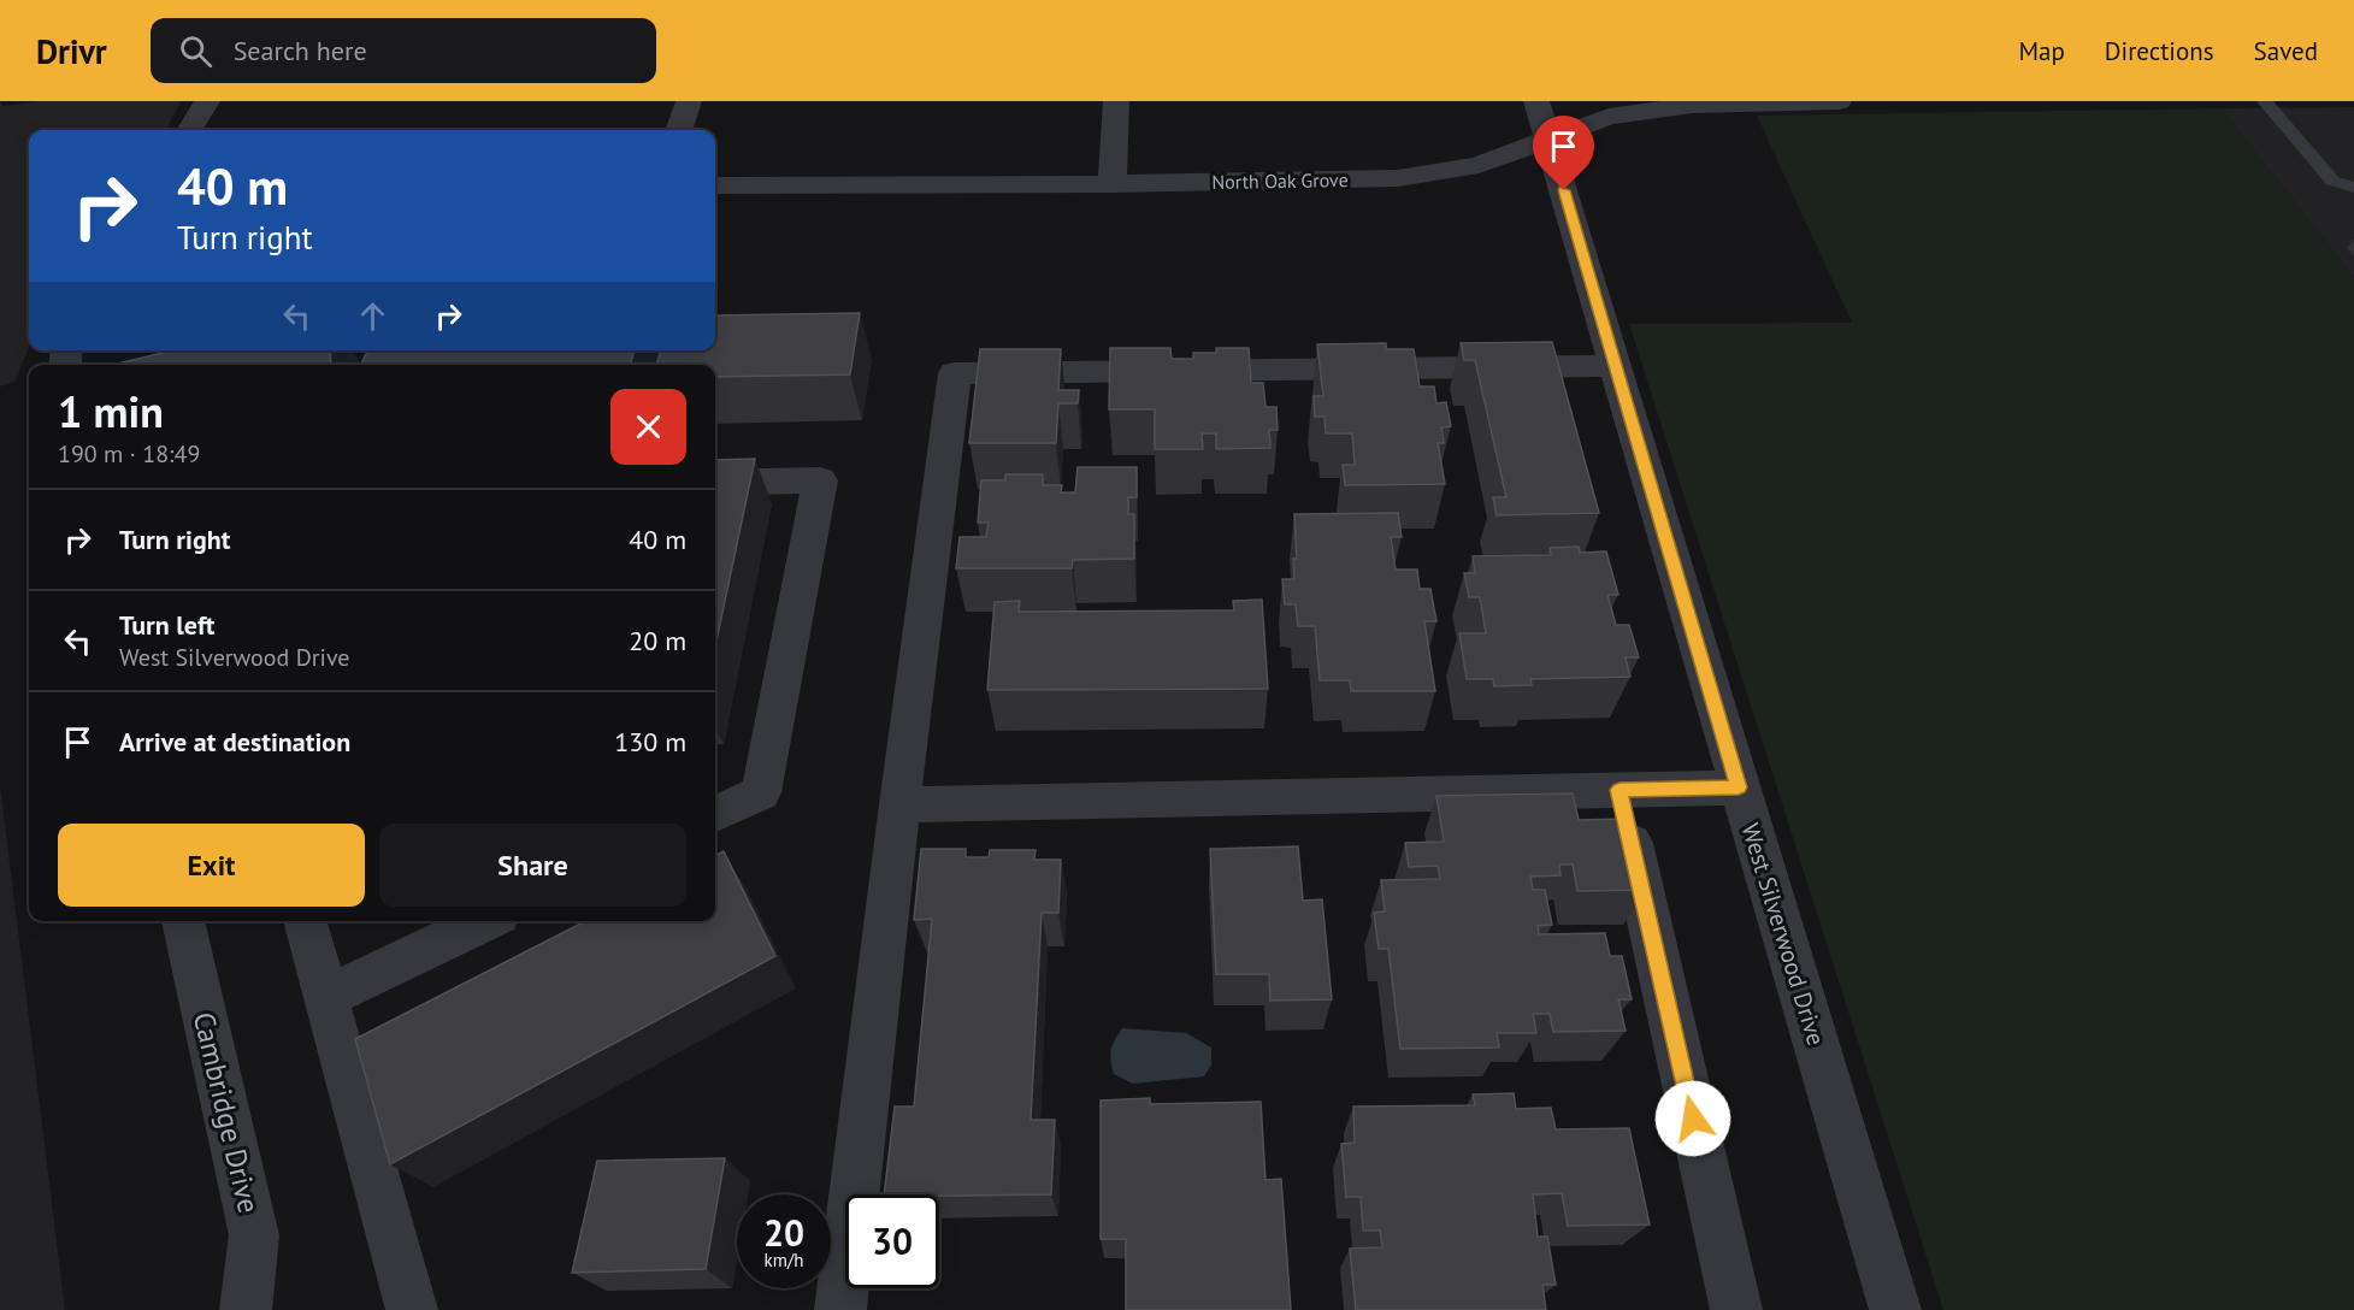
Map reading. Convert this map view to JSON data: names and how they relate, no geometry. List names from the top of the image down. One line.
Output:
{"streets":{"street":["North Oak Grove","West Silverwood Drive","Cambridge Drive"]},"crossings":[["North Oak Grove","West Silverwood Drive"]],"page":{"header":"Drivr","search":"Search here","nav":["Map","Directions","Saved"],"turn":["40 m","Turn right"],"heading":["1 min","190 m · 18:49"],"list":[{"name":"Turn right","value":"40 m"},{"name":"Turn left","note":"West Silverwood Drive","value":"20 m"},{"name":"Arrive at destination","value":"130 m"}],"buttons":["Exit","Share"],"speed":"20 km/h","limit":"30"}}
